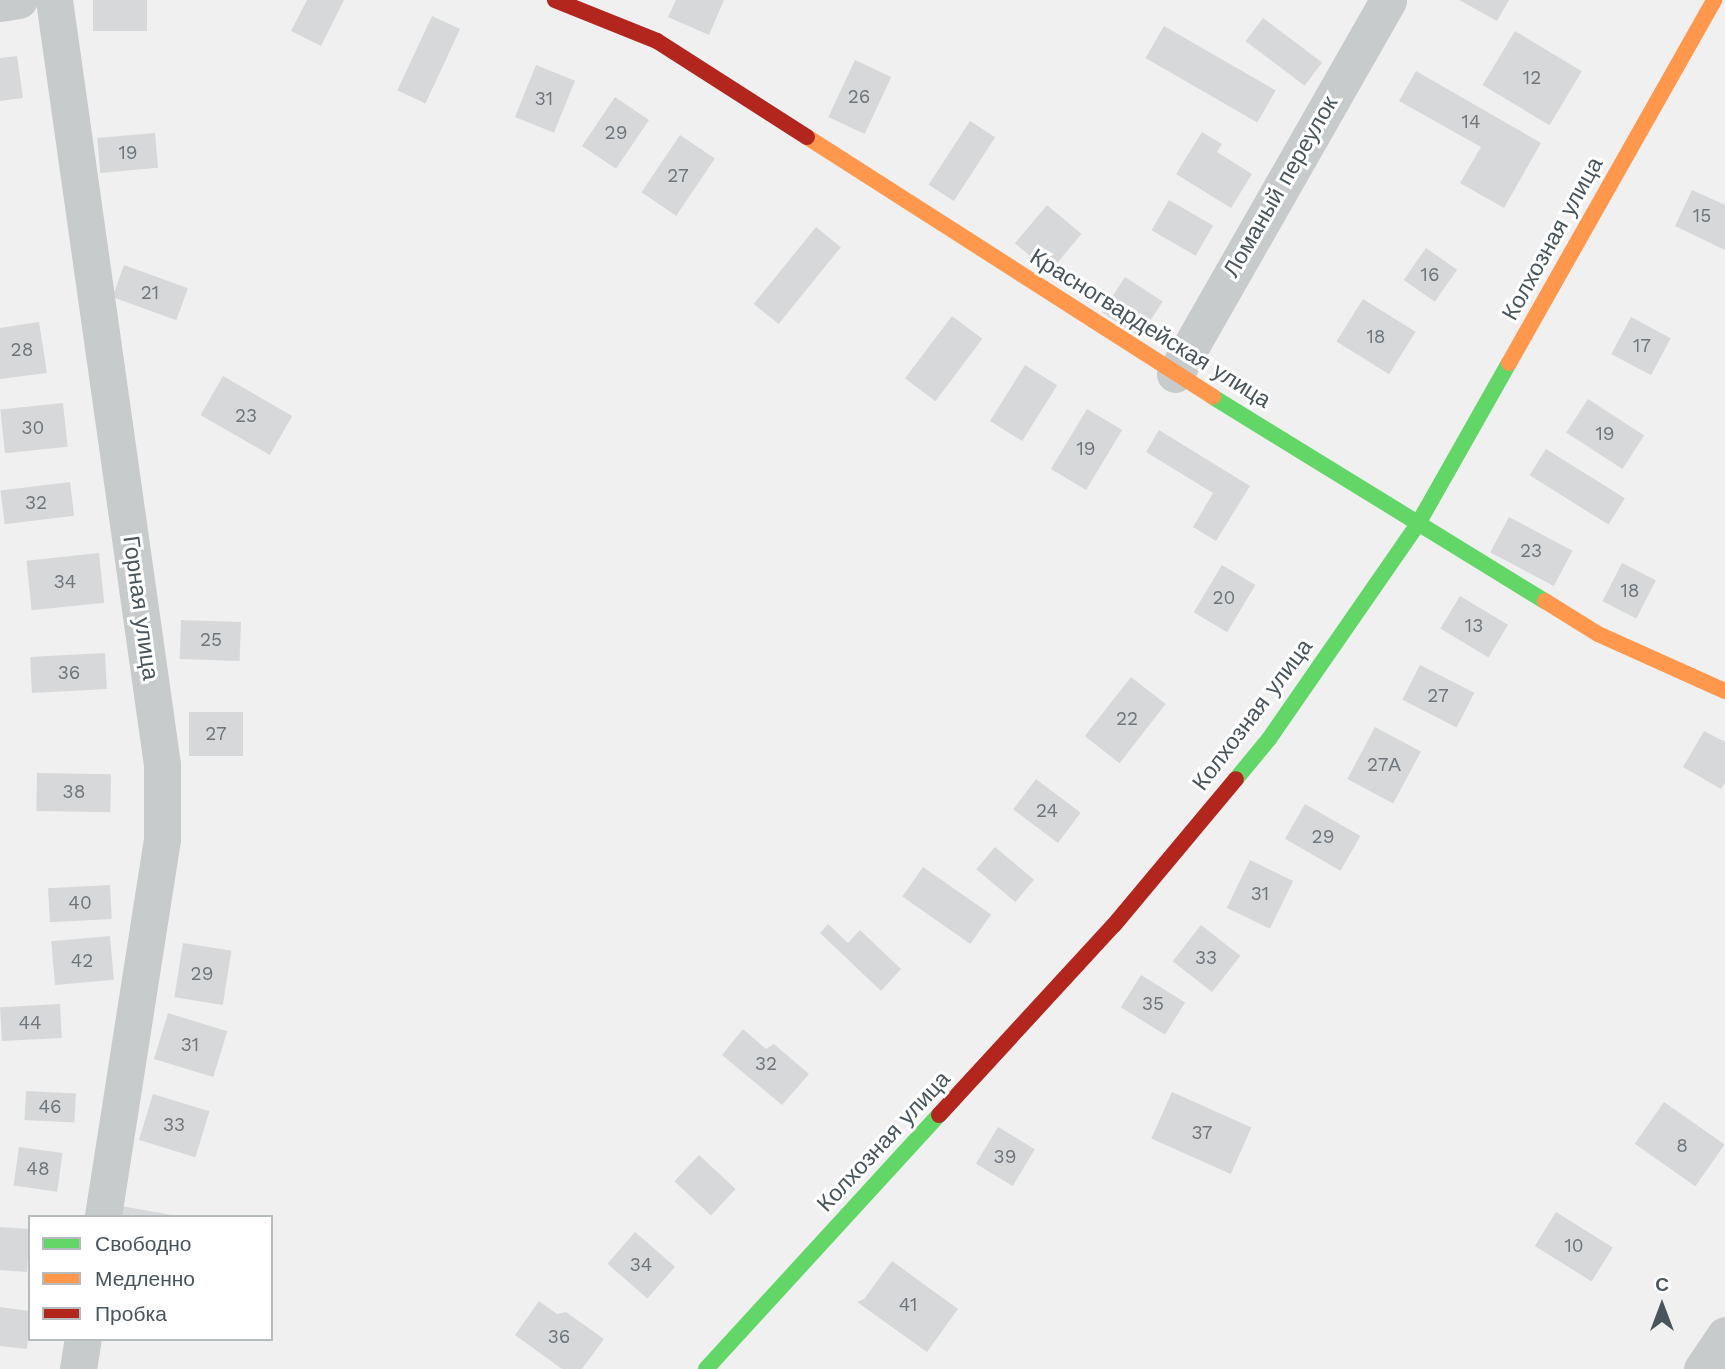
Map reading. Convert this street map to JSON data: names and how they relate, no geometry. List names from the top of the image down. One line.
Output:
{"streets":{"street":["Ломаный переулок","Колхозная улица","Красногвардейская улица","Горная улица"]},"crossings":[["Ломаный переулок","Красногвардейская улица"],["Колхозная улица","Красногвардейская улица"]],"house_numbers":["12","26","31","14","29","19","27","15","16","21","18","17","28","23","30","19","19","32","23","34","18","20","13","25","36","27","22","27","27А","38","24","29","31","40","33","42","29","35","44","31","32","46","33","37","8","39","48","10","34","41","36"],"legend":["Свободно","Медленно","Пробка"],"north":"top"}
